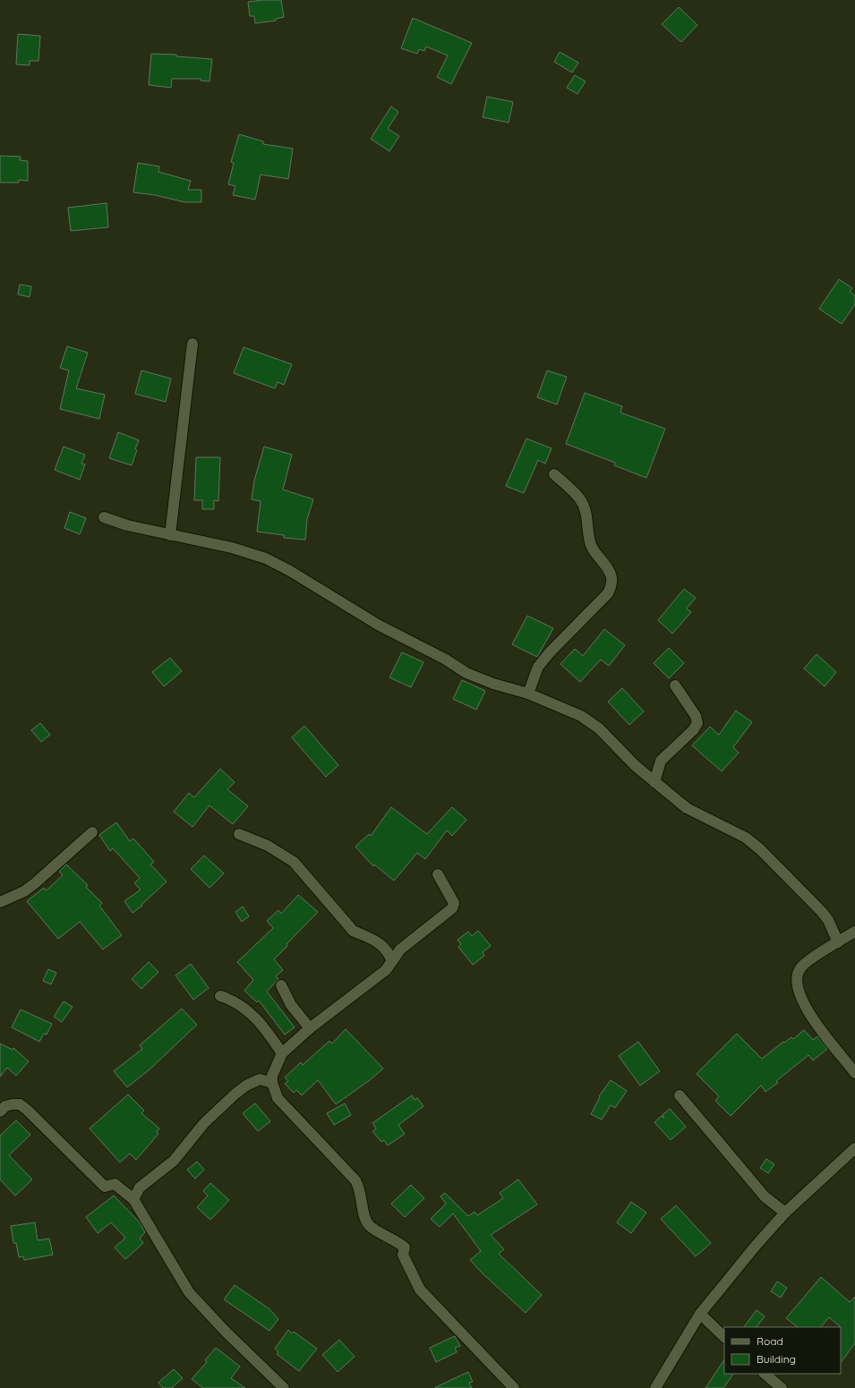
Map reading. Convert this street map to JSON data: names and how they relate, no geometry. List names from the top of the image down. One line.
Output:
{"legend":["Road","Building"]}
